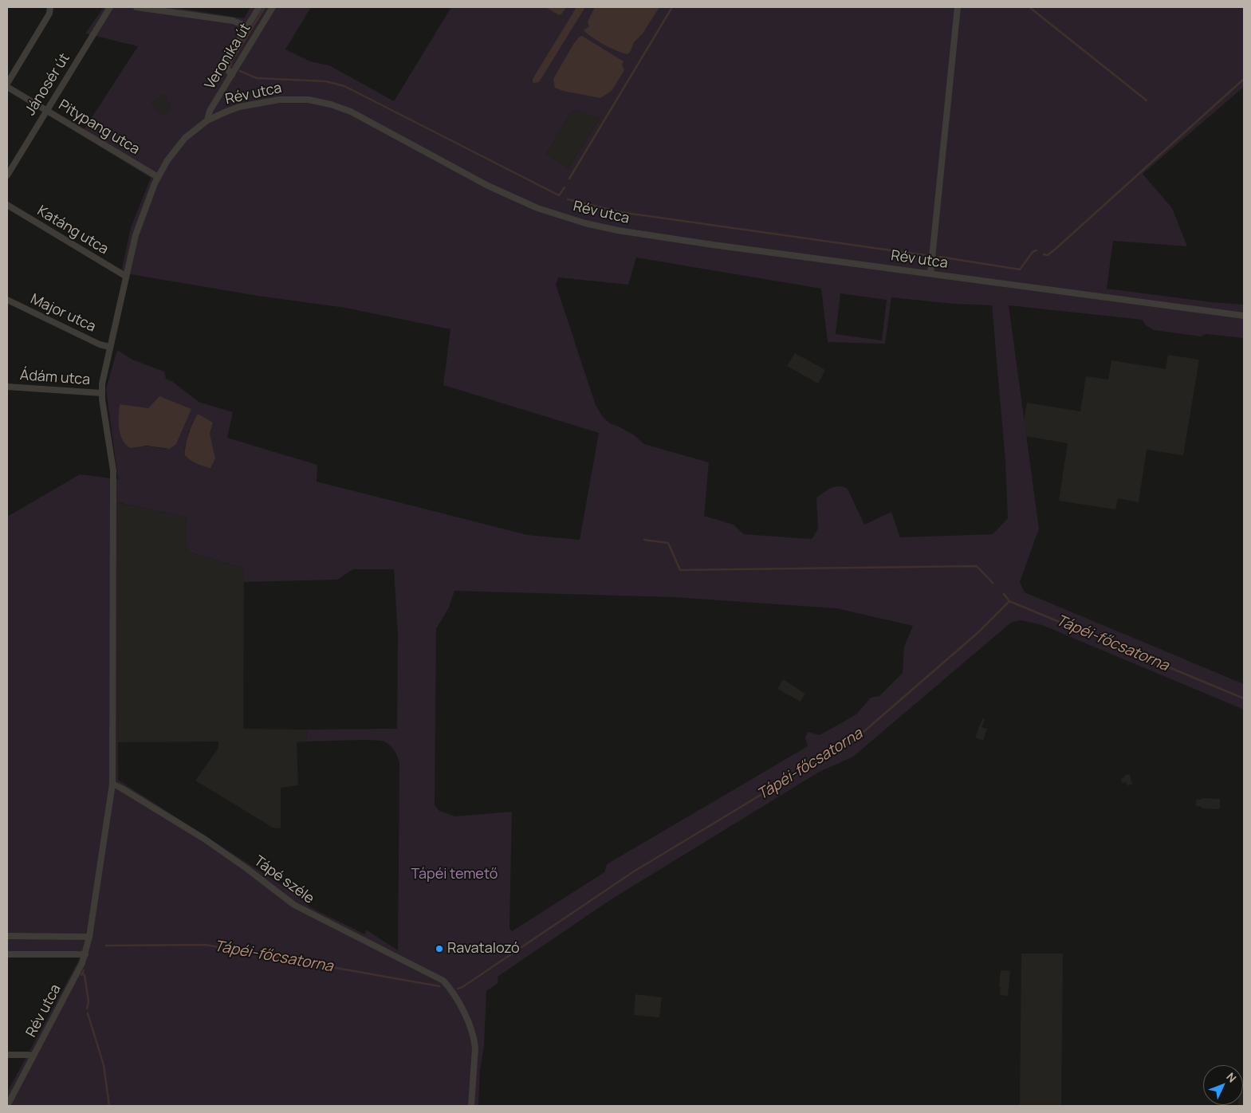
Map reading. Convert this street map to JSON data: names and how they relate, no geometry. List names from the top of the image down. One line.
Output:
{"streets":{"street":["Veronika út","Jánosér út","Rév utca","Pitypang utca","Katáng utca","Major utca","Ádám utca","Tápé széle"]},"crossings":[["Veronika út","Rév utca"],["Jánosér út","Pitypang utca"],["Rév utca","Pitypang utca"],["Rév utca","Katáng utca"],["Rév utca","Major utca"],["Rév utca","Ádám utca"],["Rév utca","Tápé széle"]],"water":["Tápéi-főcsatorna"],"parks":["Tápéi temető"],"places":["Ravatalozó"],"north":"top right"}
